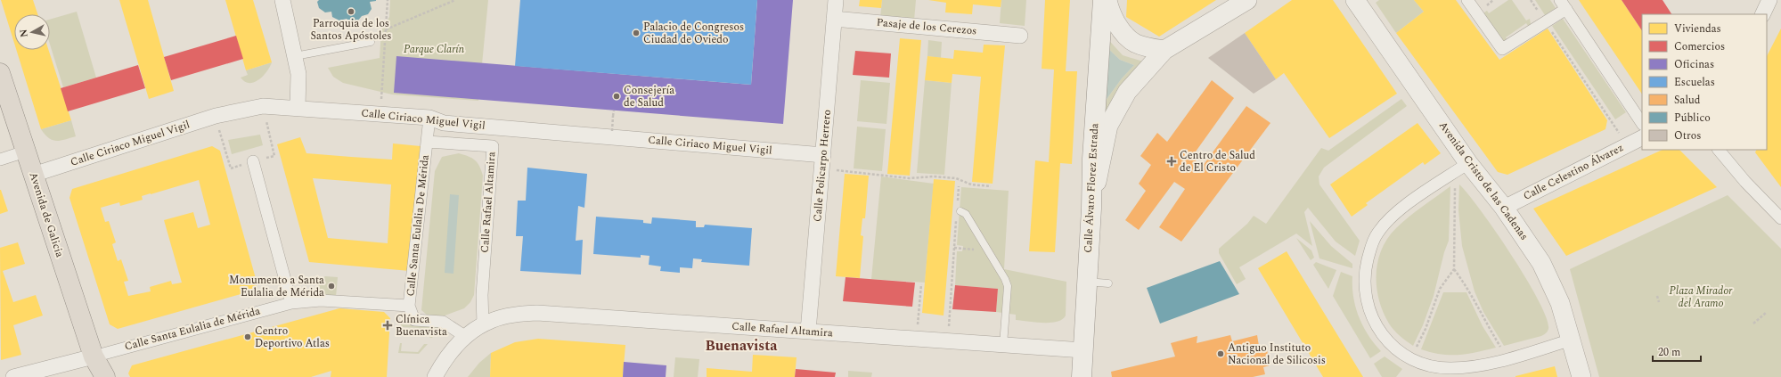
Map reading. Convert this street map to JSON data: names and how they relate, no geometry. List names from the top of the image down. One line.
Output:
{"streets":{"highway":["Avenida de Galicia"],"main road":["Calle Álvaro Florez Estrada"],"street":["Pasaje de los Cerezos","Calle Ciriaco Miguel Vigil","Calle Policarpo Herrero","Calle Celestino Álvarez","Avenida Cristo de las Cadenas","Calle Rafael Altamira","Calle Santa Eulalia De Mérida","Calle Santa Eulalia de Mérida"]},"crossings":[["Pasaje de los Cerezos","Calle Policarpo Herrero"],["Calle Ciriaco Miguel Vigil","Calle Policarpo Herrero"],["Calle Ciriaco Miguel Vigil","Avenida de Galicia"],["Calle Ciriaco Miguel Vigil","Calle Santa Eulalia De Mérida"],["Calle Policarpo Herrero","Calle Rafael Altamira"],["Calle Celestino Álvarez","Avenida Cristo de las Cadenas"],["Calle Álvaro Florez Estrada","Calle Rafael Altamira"],["Calle Rafael Altamira","Calle Santa Eulalia De Mérida"],["Avenida de Galicia","Calle Santa Eulalia de Mérida"],["Calle Santa Eulalia De Mérida","Calle Santa Eulalia de Mérida"]],"districts":["Buenavista"],"parks":["Parque Clarín","Plaza Mirador del Aramo"],"places":{"other":["Parroquia de los Santos Apóstoles","Palacio de Congresos Ciudad de Oviedo","Consejería de Salud","Monumento a Santa Eulalia de Mérida","Centro Deportivo Atlas","Antiguo Instituto Nacional de Silicosis"],"health":["Centro de Salud de El Cristo","Clínica Buenavista"]},"legend":["Viviendas","Comercios","Oficinas","Escuelas","Salud","Público","Otros"],"scale_bar":"20 m","north":"left"}
